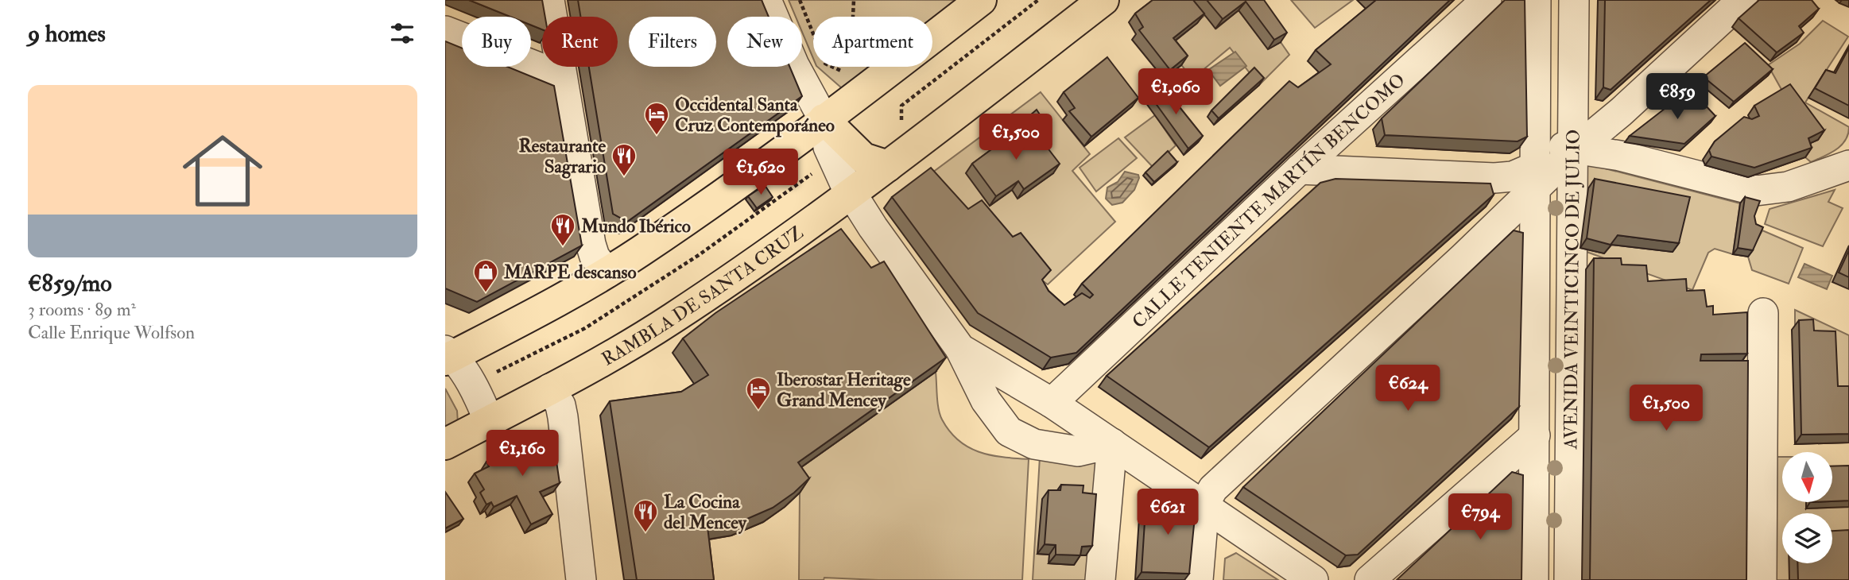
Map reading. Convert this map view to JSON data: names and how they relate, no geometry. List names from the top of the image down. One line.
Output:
{"streets":{"main road":["RAMBLA DE SANTA CRUZ"],"street":["CALLE TENIENTE MARTÍN BENCOMO","AVENIDA VEINTICINCO DE JULIO"]},"places":{"hotel":["Occidental Santa Cruz Contemporáneo","Iberostar Heritage Grand Mencey"],"restaurant":["Restaurante Sagrario","Mundo Ibérico","La Cocina del Mencey"],"shop":["MARPE descanso"]},"north":"bottom","page":{"heading":"9 homes","chip":["Buy","Rent","Filters","New","Apartment"],"list":[{"name":"€859/mo","note":"3 rooms · 89 m² · Calle Enrique Wolfson"}],"price":["€1,060","€859","€1,500","€1,620","€624","€1,500","€1,160","€621","€794"]}}
